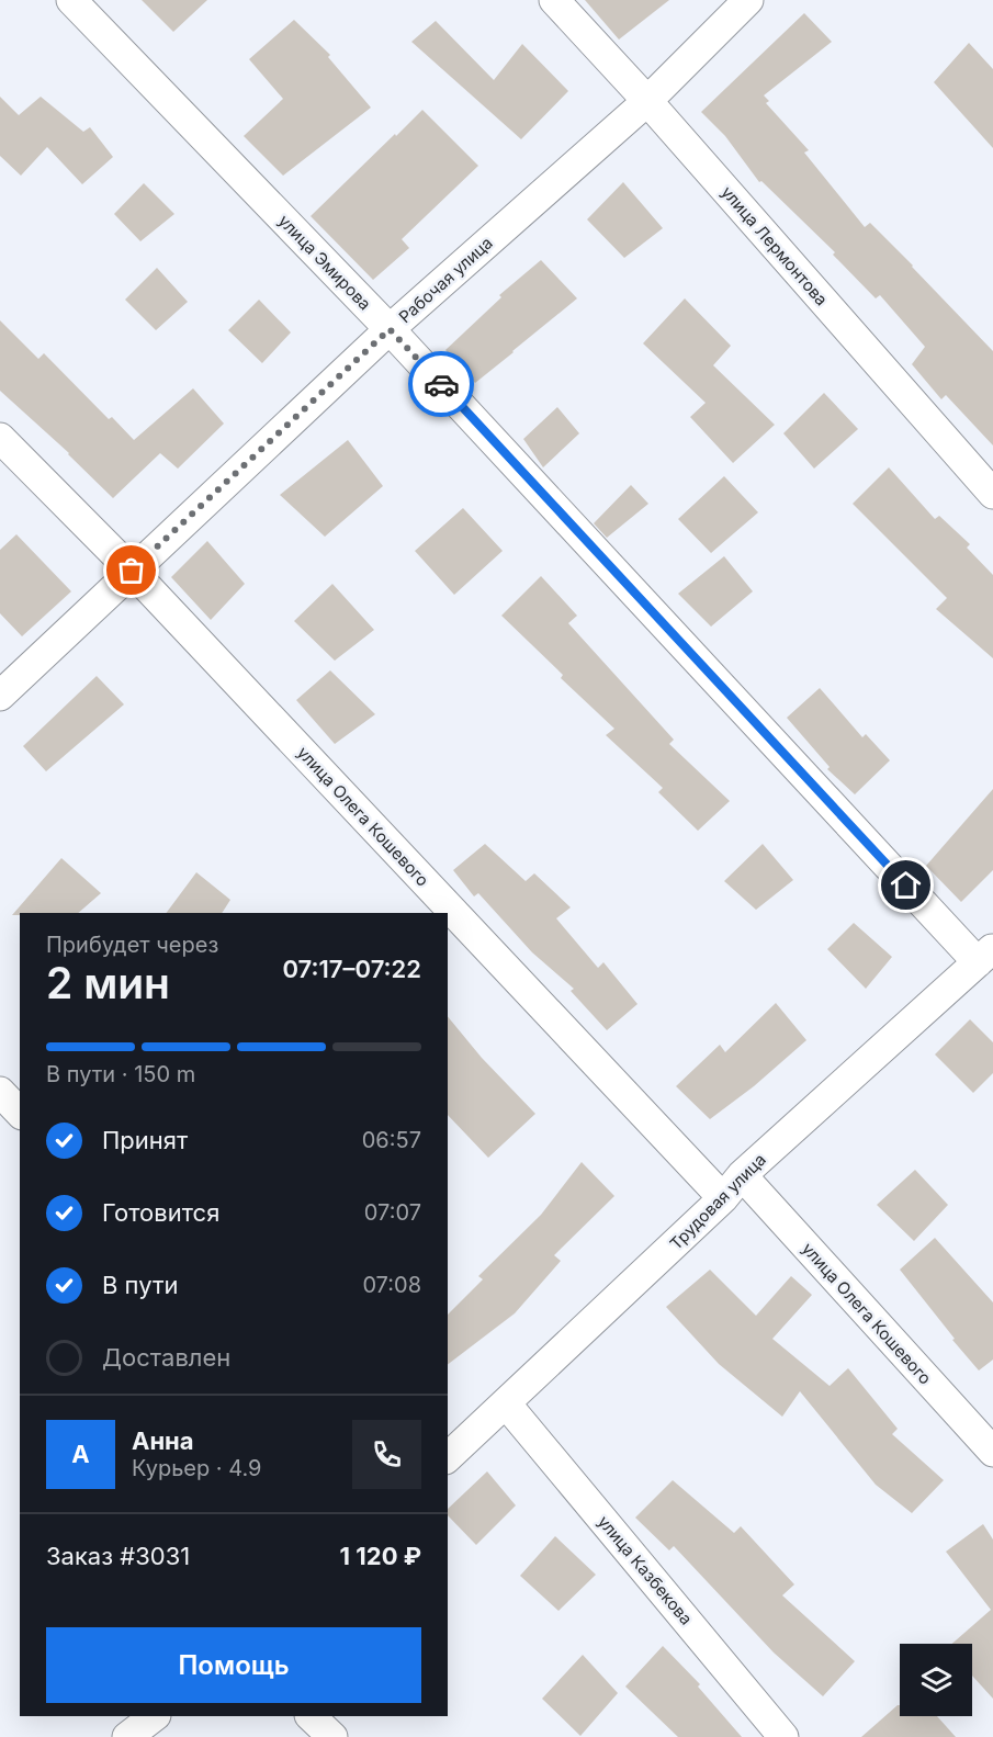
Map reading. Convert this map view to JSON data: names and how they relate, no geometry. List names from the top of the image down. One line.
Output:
{"streets":{"street":["улица Лермонтова","улица Эмирова","Рабочая улица","улица Олега Кошевого","Трудовая улица","улица Казбекова"]},"crossings":[["улица Лермонтова","Рабочая улица"],["улица Эмирова","Рабочая улица"],["улица Эмирова","Трудовая улица"],["Рабочая улица","улица Олега Кошевого"],["улица Олега Кошевого","Трудовая улица"],["Трудовая улица","улица Казбекова"]],"page":{"heading":["2 мин","Прибудет через","07:17–07:22"],"panel":["Анна","Курьер · 4.9","Заказ #3031","1 120 ₽"],"bar":"В пути · 150 m","list":[["Принят","06:57"],["Готовится","07:07"],["В пути","07:08"],"Доставлен"],"round":"А","buttons":"Помощь"}}
